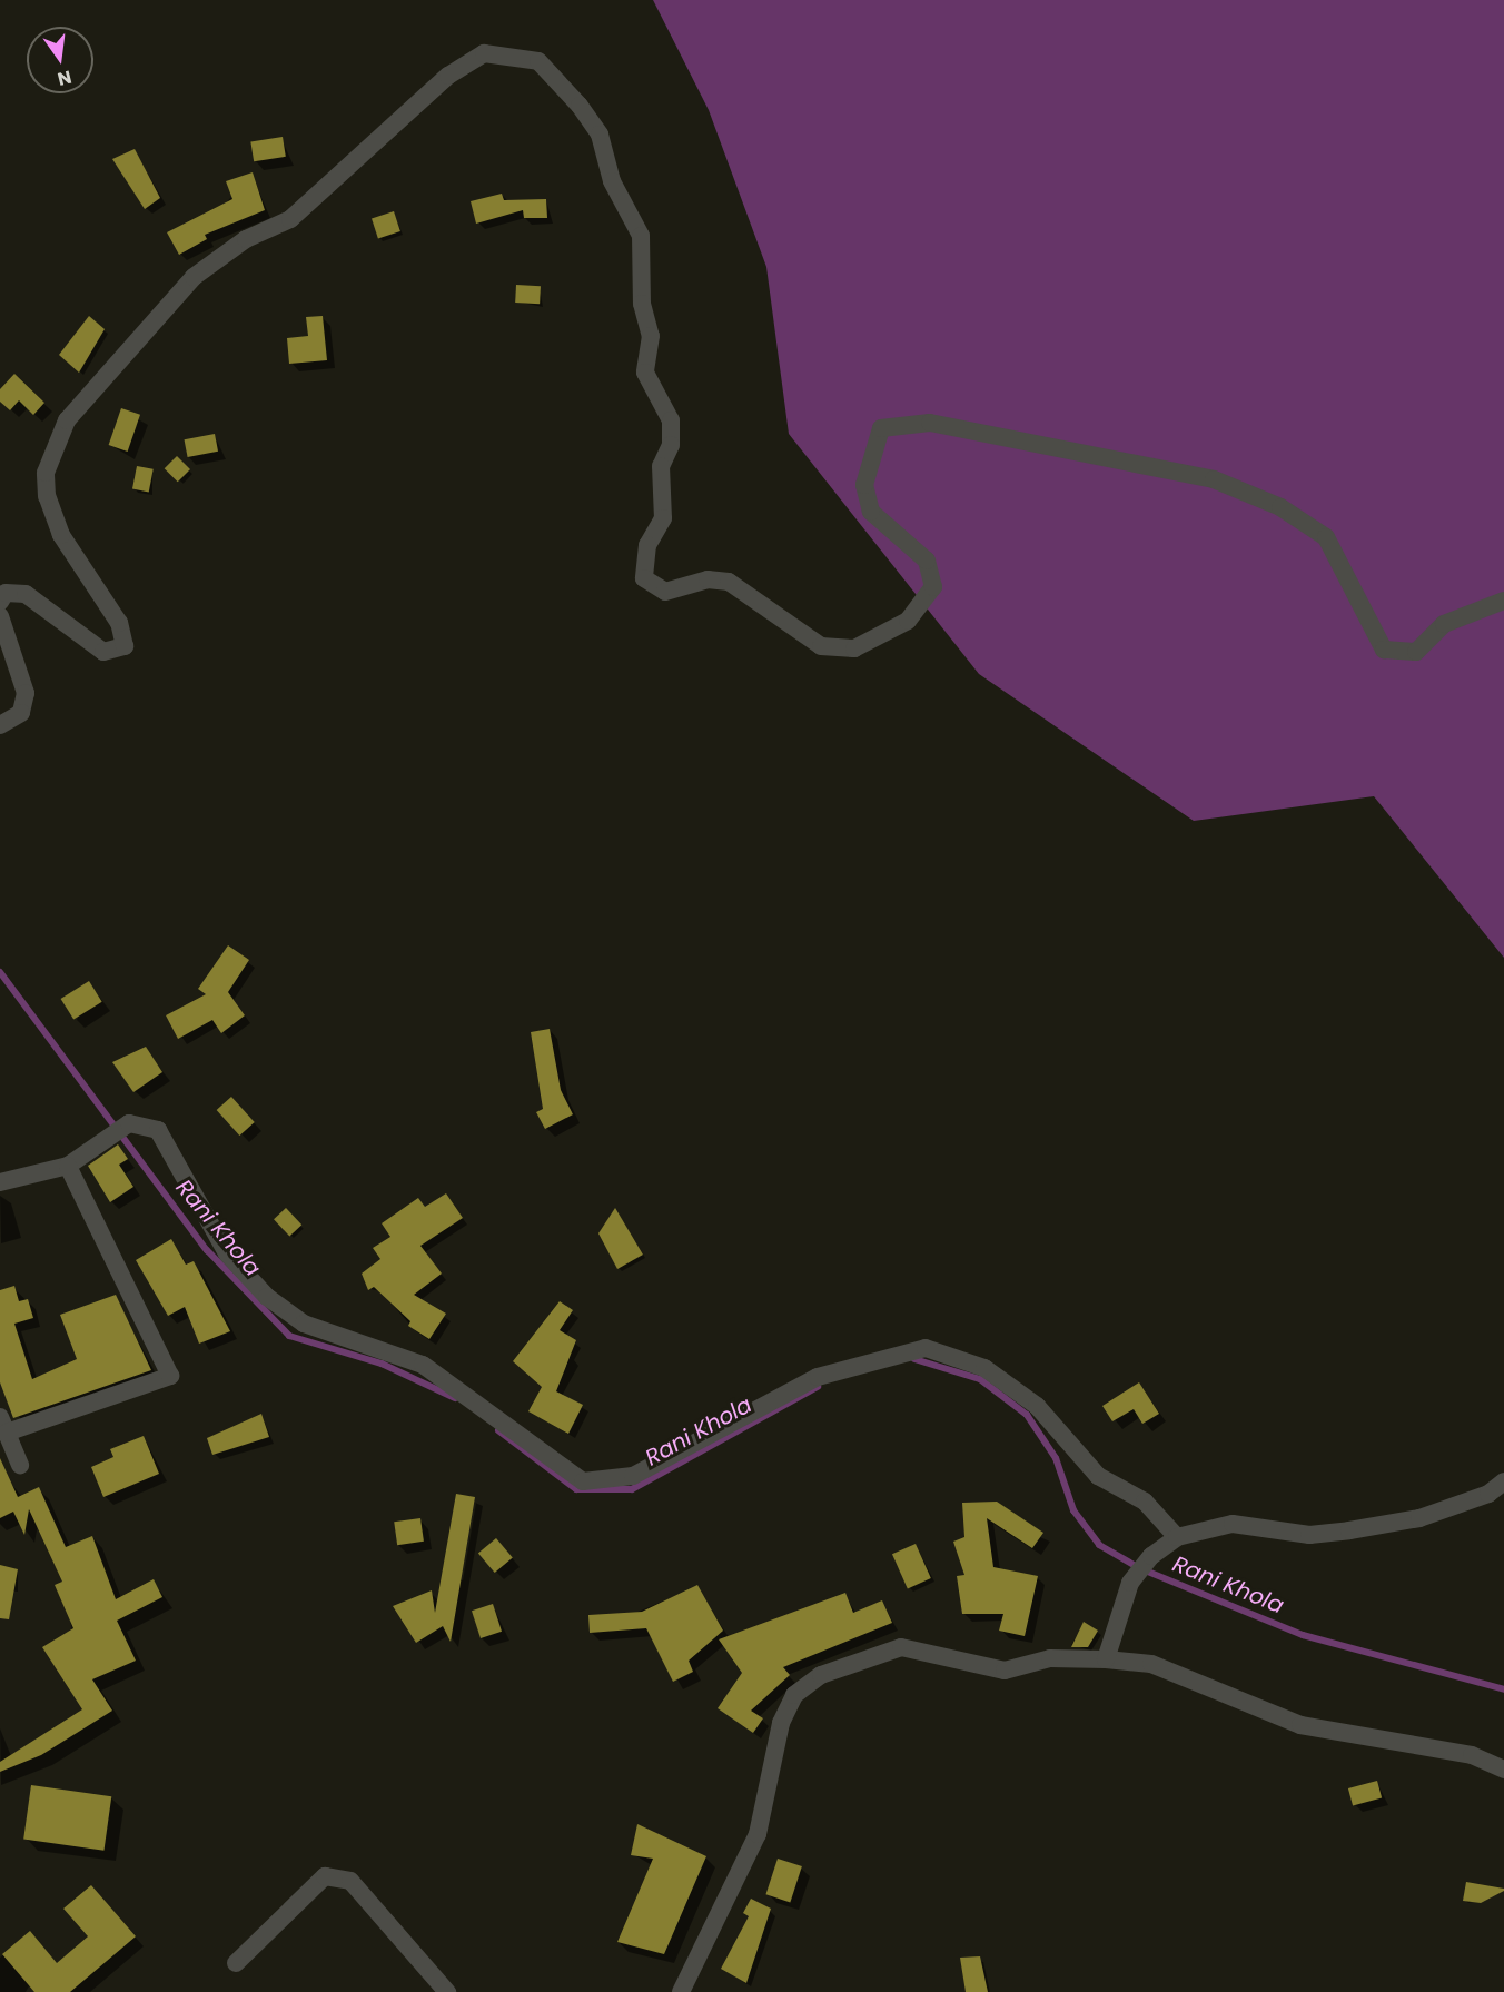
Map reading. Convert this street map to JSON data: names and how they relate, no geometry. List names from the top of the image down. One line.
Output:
{"water":["Rani Khola"],"north":"bottom"}
